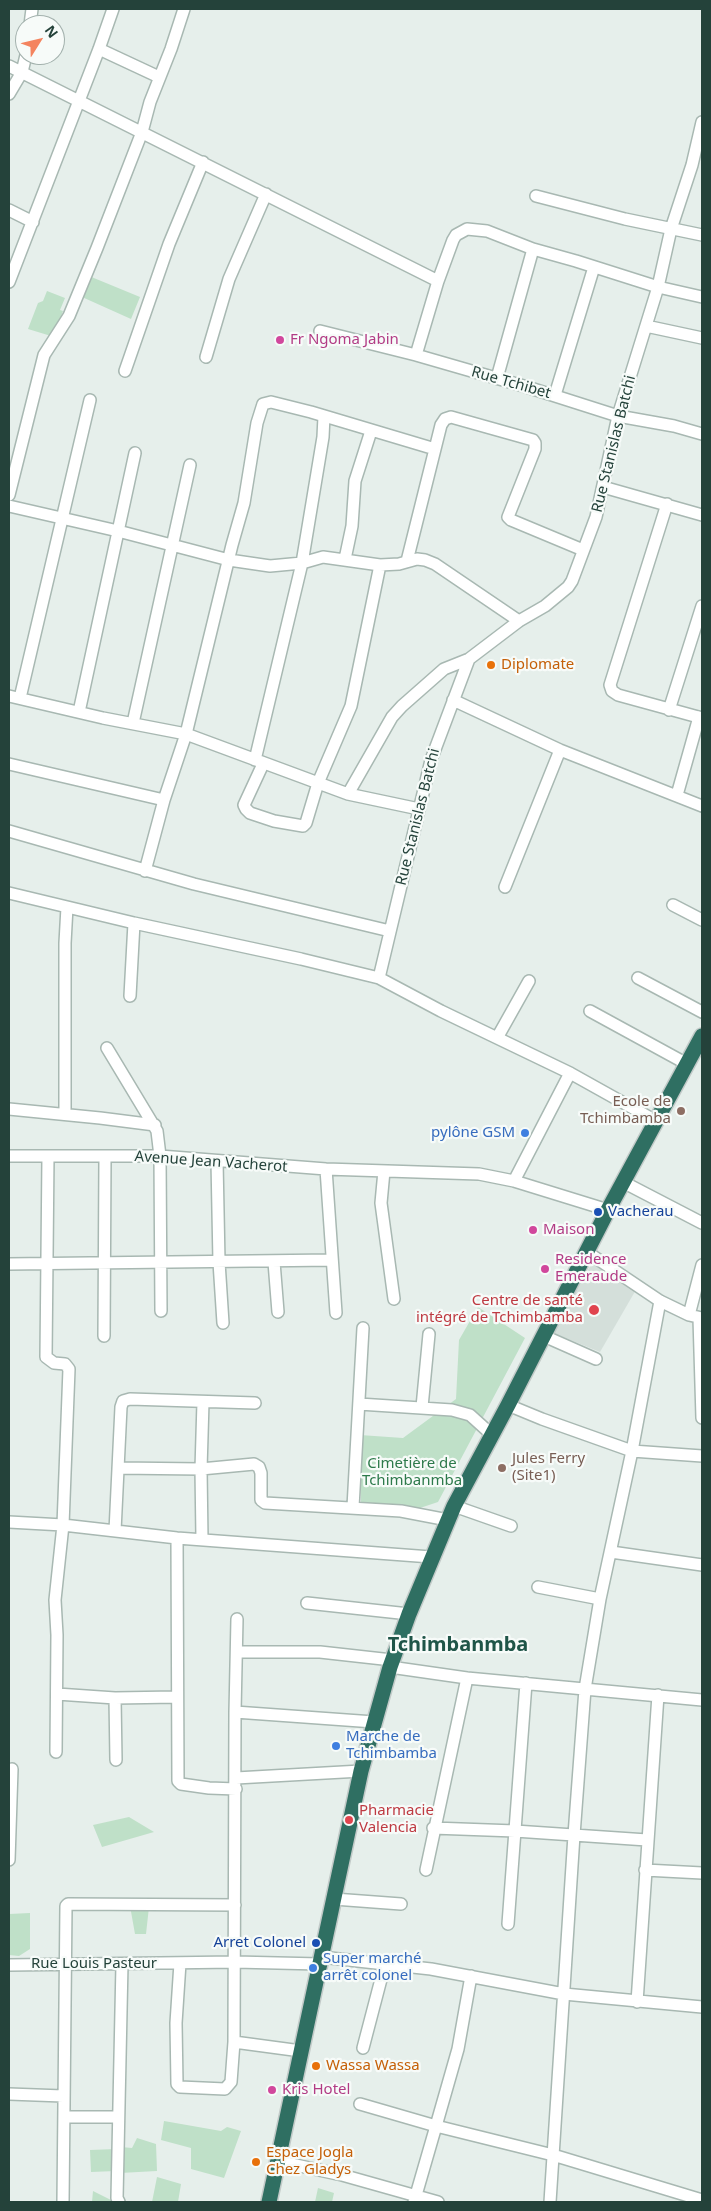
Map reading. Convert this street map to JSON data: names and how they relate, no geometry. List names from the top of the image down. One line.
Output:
{"streets":{"street":["Rue Tchibet","Rue Stanislas Batchi","Avenue Jean Vacherot","Rue Louis Pasteur"]},"crossings":[["Rue Tchibet","Rue Stanislas Batchi"]],"districts":["Tchimbanmba"],"parks":["Cimetière de Tchimbanmba"],"places":["Fr Ngoma Jabin","Diplomate","Ecole de Tchimbamba","pylône GSM","Vacherau","Maison","Residence Emeraude","Centre de santé intégré de Tchimbamba","Jules Ferry (Site1)","Marche de Tchimbamba","Pharmacie Valencia","Arret Colonel","Super marché arrêt colonel","Wassa Wassa","Kris Hotel","Espace Jogla Chez Gladys"],"north":"top right"}
